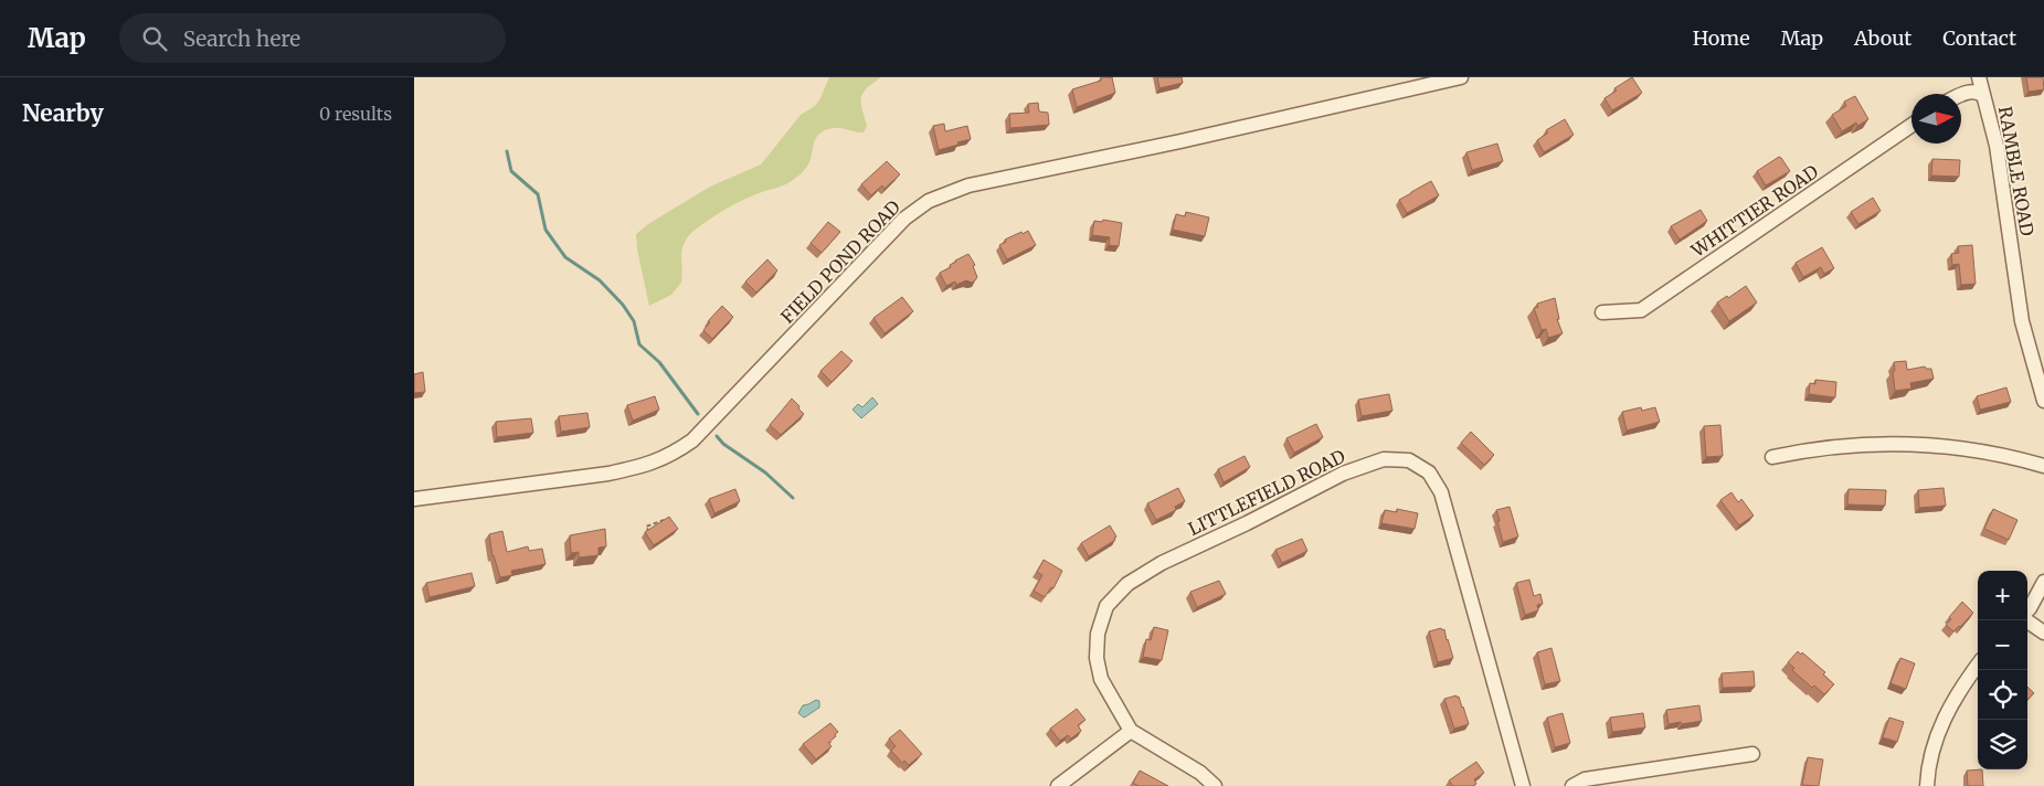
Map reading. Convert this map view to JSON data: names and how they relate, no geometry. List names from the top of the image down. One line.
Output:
{"streets":{"street":["RAMBLE ROAD","WHITTIER ROAD","FIELD POND ROAD","LITTLEFIELD ROAD"]},"north":"right","page":{"header":"Map","search":"Search here","nav":["Home","Map","About","Contact"],"heading":["Nearby","0 results"],"map_buttons":["+","−"]}}
